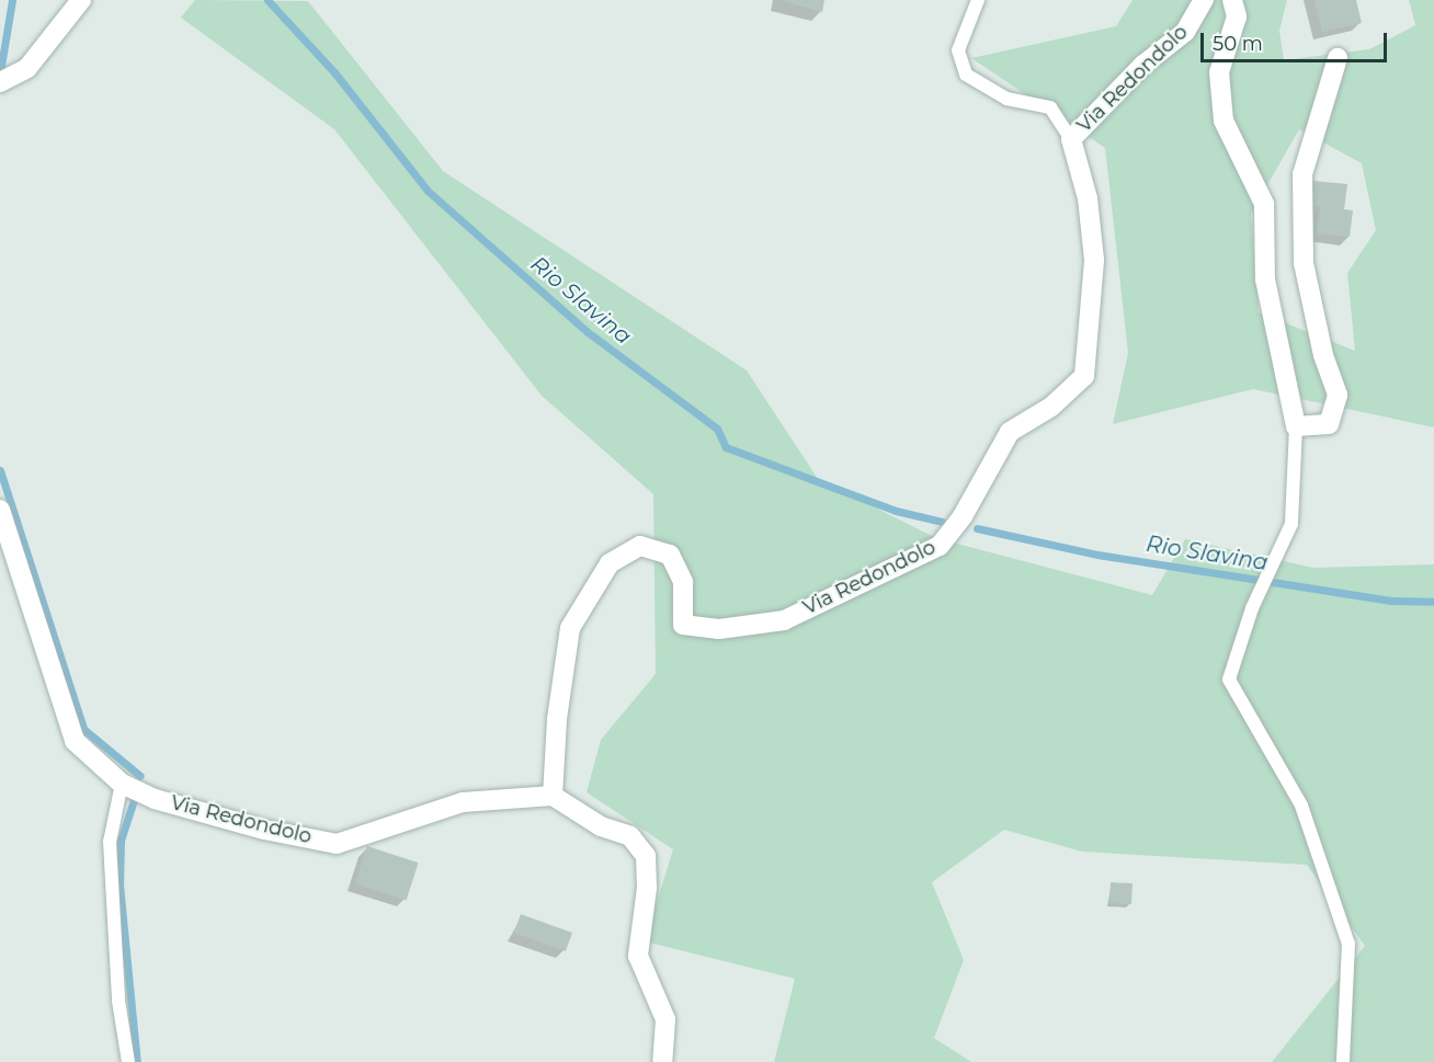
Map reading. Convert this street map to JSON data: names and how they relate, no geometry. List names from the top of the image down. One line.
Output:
{"streets":{"street":["Via Redondolo"]},"water":["Rio Slavina"],"scale_bar":"50 m"}
